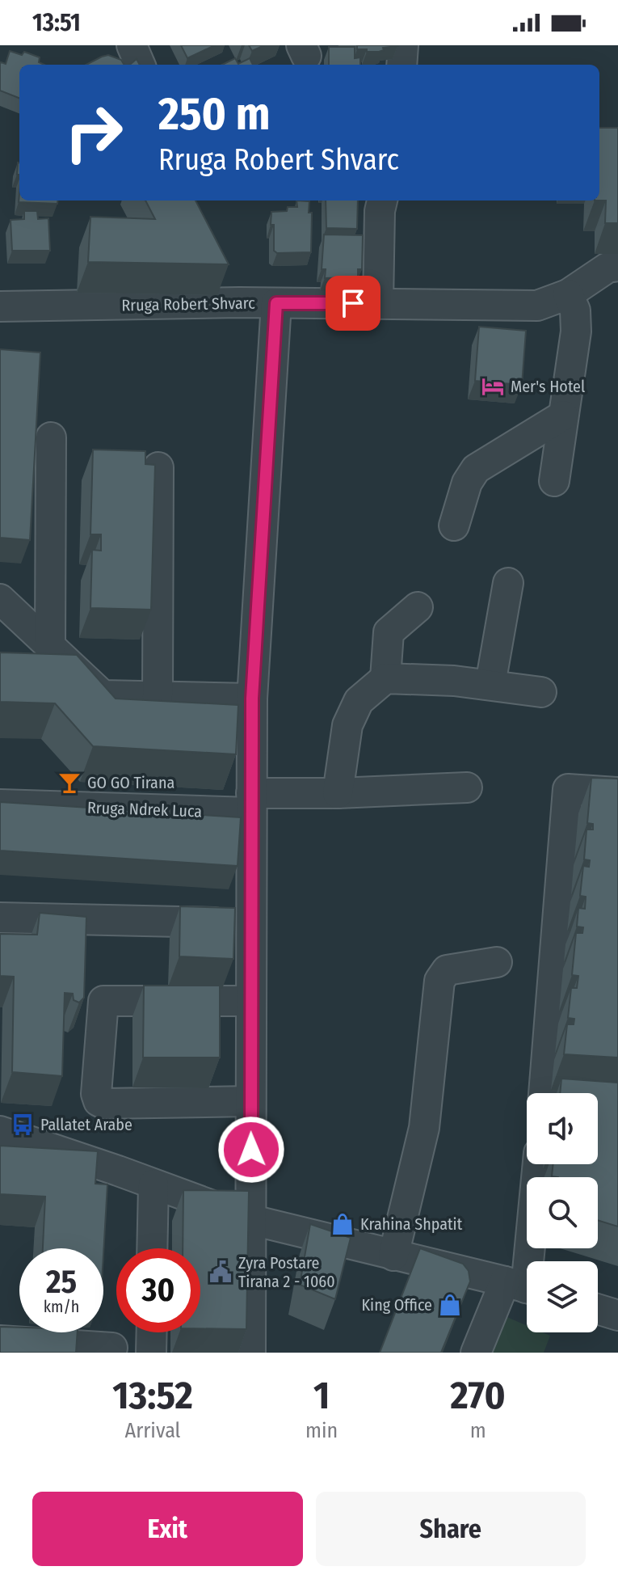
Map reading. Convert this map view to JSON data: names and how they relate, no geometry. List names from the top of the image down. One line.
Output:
{"streets":{"street":["Rruga Robert Shvarc","Rruga Ndrek Luca"]},"places":{"hotel":["Mer's Hotel"],"bar":["GO GO Tirana"],"bus stop":["Pallatet Arabe"],"shop":["Krahina Shpatit","King Office"],"public building":["Zyra Postare Tirana 2 - 1060"]},"page":{"status":"13:51","turn":["250 m","Rruga Robert Shvarc"],"speed":"25 km/h","limit":"30","eta":["13:52","Arrival","1","min","270","m"],"buttons":["Exit","Share"]}}
